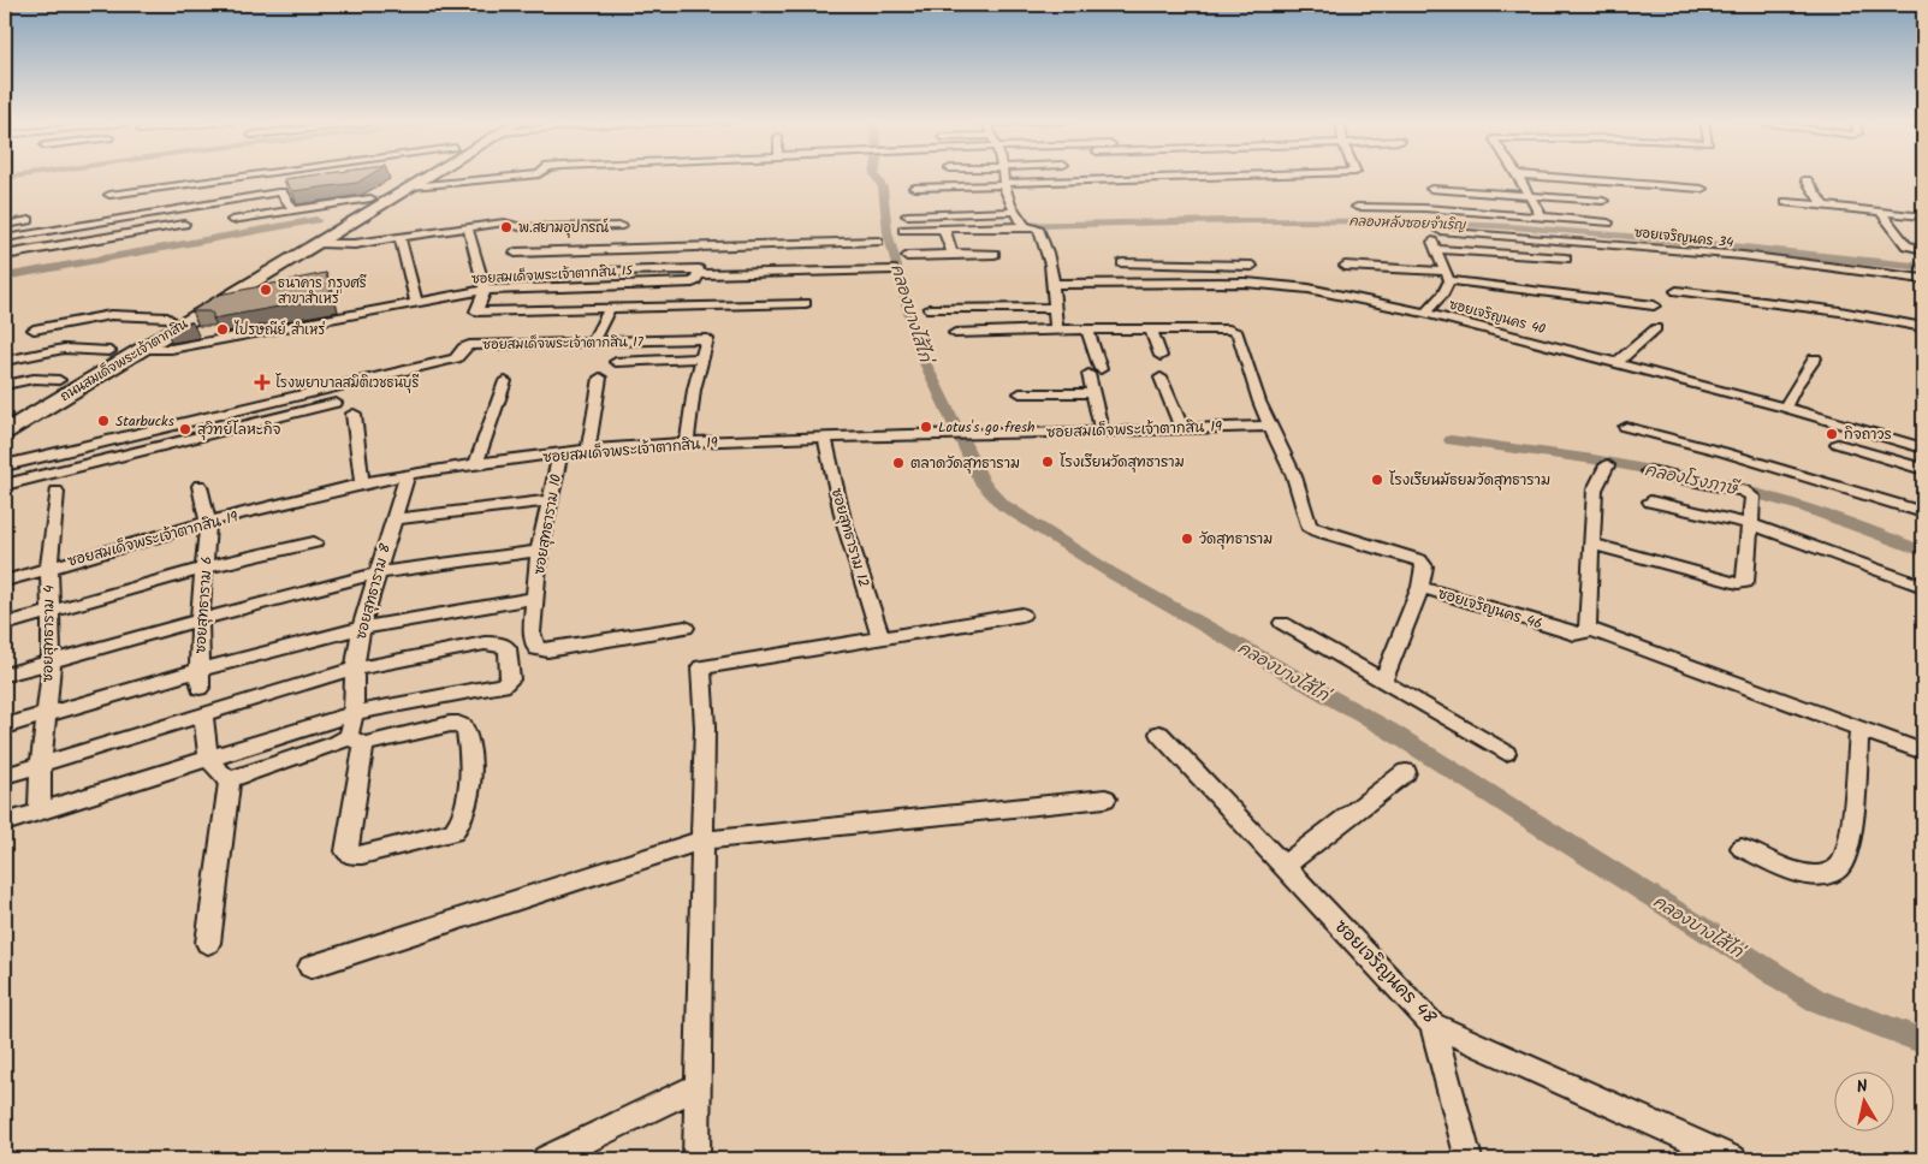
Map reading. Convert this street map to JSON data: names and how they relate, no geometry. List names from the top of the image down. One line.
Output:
{"streets":{"main road":["ถนนสมเด็จพระเจ้าตากสิน"],"street":["ซอยเจริญนคร 34","ซอยสมเด็จพระเจ้าตากสิน 15","ซอยเจริญนคร 40","ซอยสมเด็จพระเจ้าตากสิน 17","ซอยสมเด็จพระเจ้าตากสิน 19","ซอยสุทธาราม 10","ซอยสุทธาราม 12","ซอยสุทธาราม 8","ซอยสุทธาราม 6","ซอยเจริญนคร 46","ซอยสุทธาราม 4","ซอยเจริญนคร 48"]},"crossings":[["ซอยสมเด็จพระเจ้าตากสิน 15","ถนนสมเด็จพระเจ้าตากสิน"],["ซอยสมเด็จพระเจ้าตากสิน 19","ซอยสุทธาราม 10"],["ซอยสมเด็จพระเจ้าตากสิน 19","ซอยสุทธาราม 12"],["ซอยสมเด็จพระเจ้าตากสิน 19","ซอยสุทธาราม 8"],["ซอยสมเด็จพระเจ้าตากสิน 19","ซอยสุทธาราม 6"],["ซอยสมเด็จพระเจ้าตากสิน 19","ซอยเจริญนคร 46"],["ซอยสมเด็จพระเจ้าตากสิน 19","ซอยสุทธาราม 4"]],"water":["คลองหลังซอยจำเริญ","คลองบางไส้ไก่","คลองโรงภาษี"],"places":{"other":["พ.สยามอุปกรณ์","ธนาคาร กรุงศรี สาขาสำเหร่","ไปรษณีย์ สำเหร่","Starbucks","Lotus's go fresh","สุวิทย์โลหะกิจ","กิจถาวร","โรงเรียนวัดสุทธาราม","ตลาดวัดสุทธาราม","โรงเรียนมัธยมวัดสุทธาราม","วัดสุทธาราม"],"health":["โรงพยาบาลสมิติเวชธนบุรี"]},"north":"top"}
